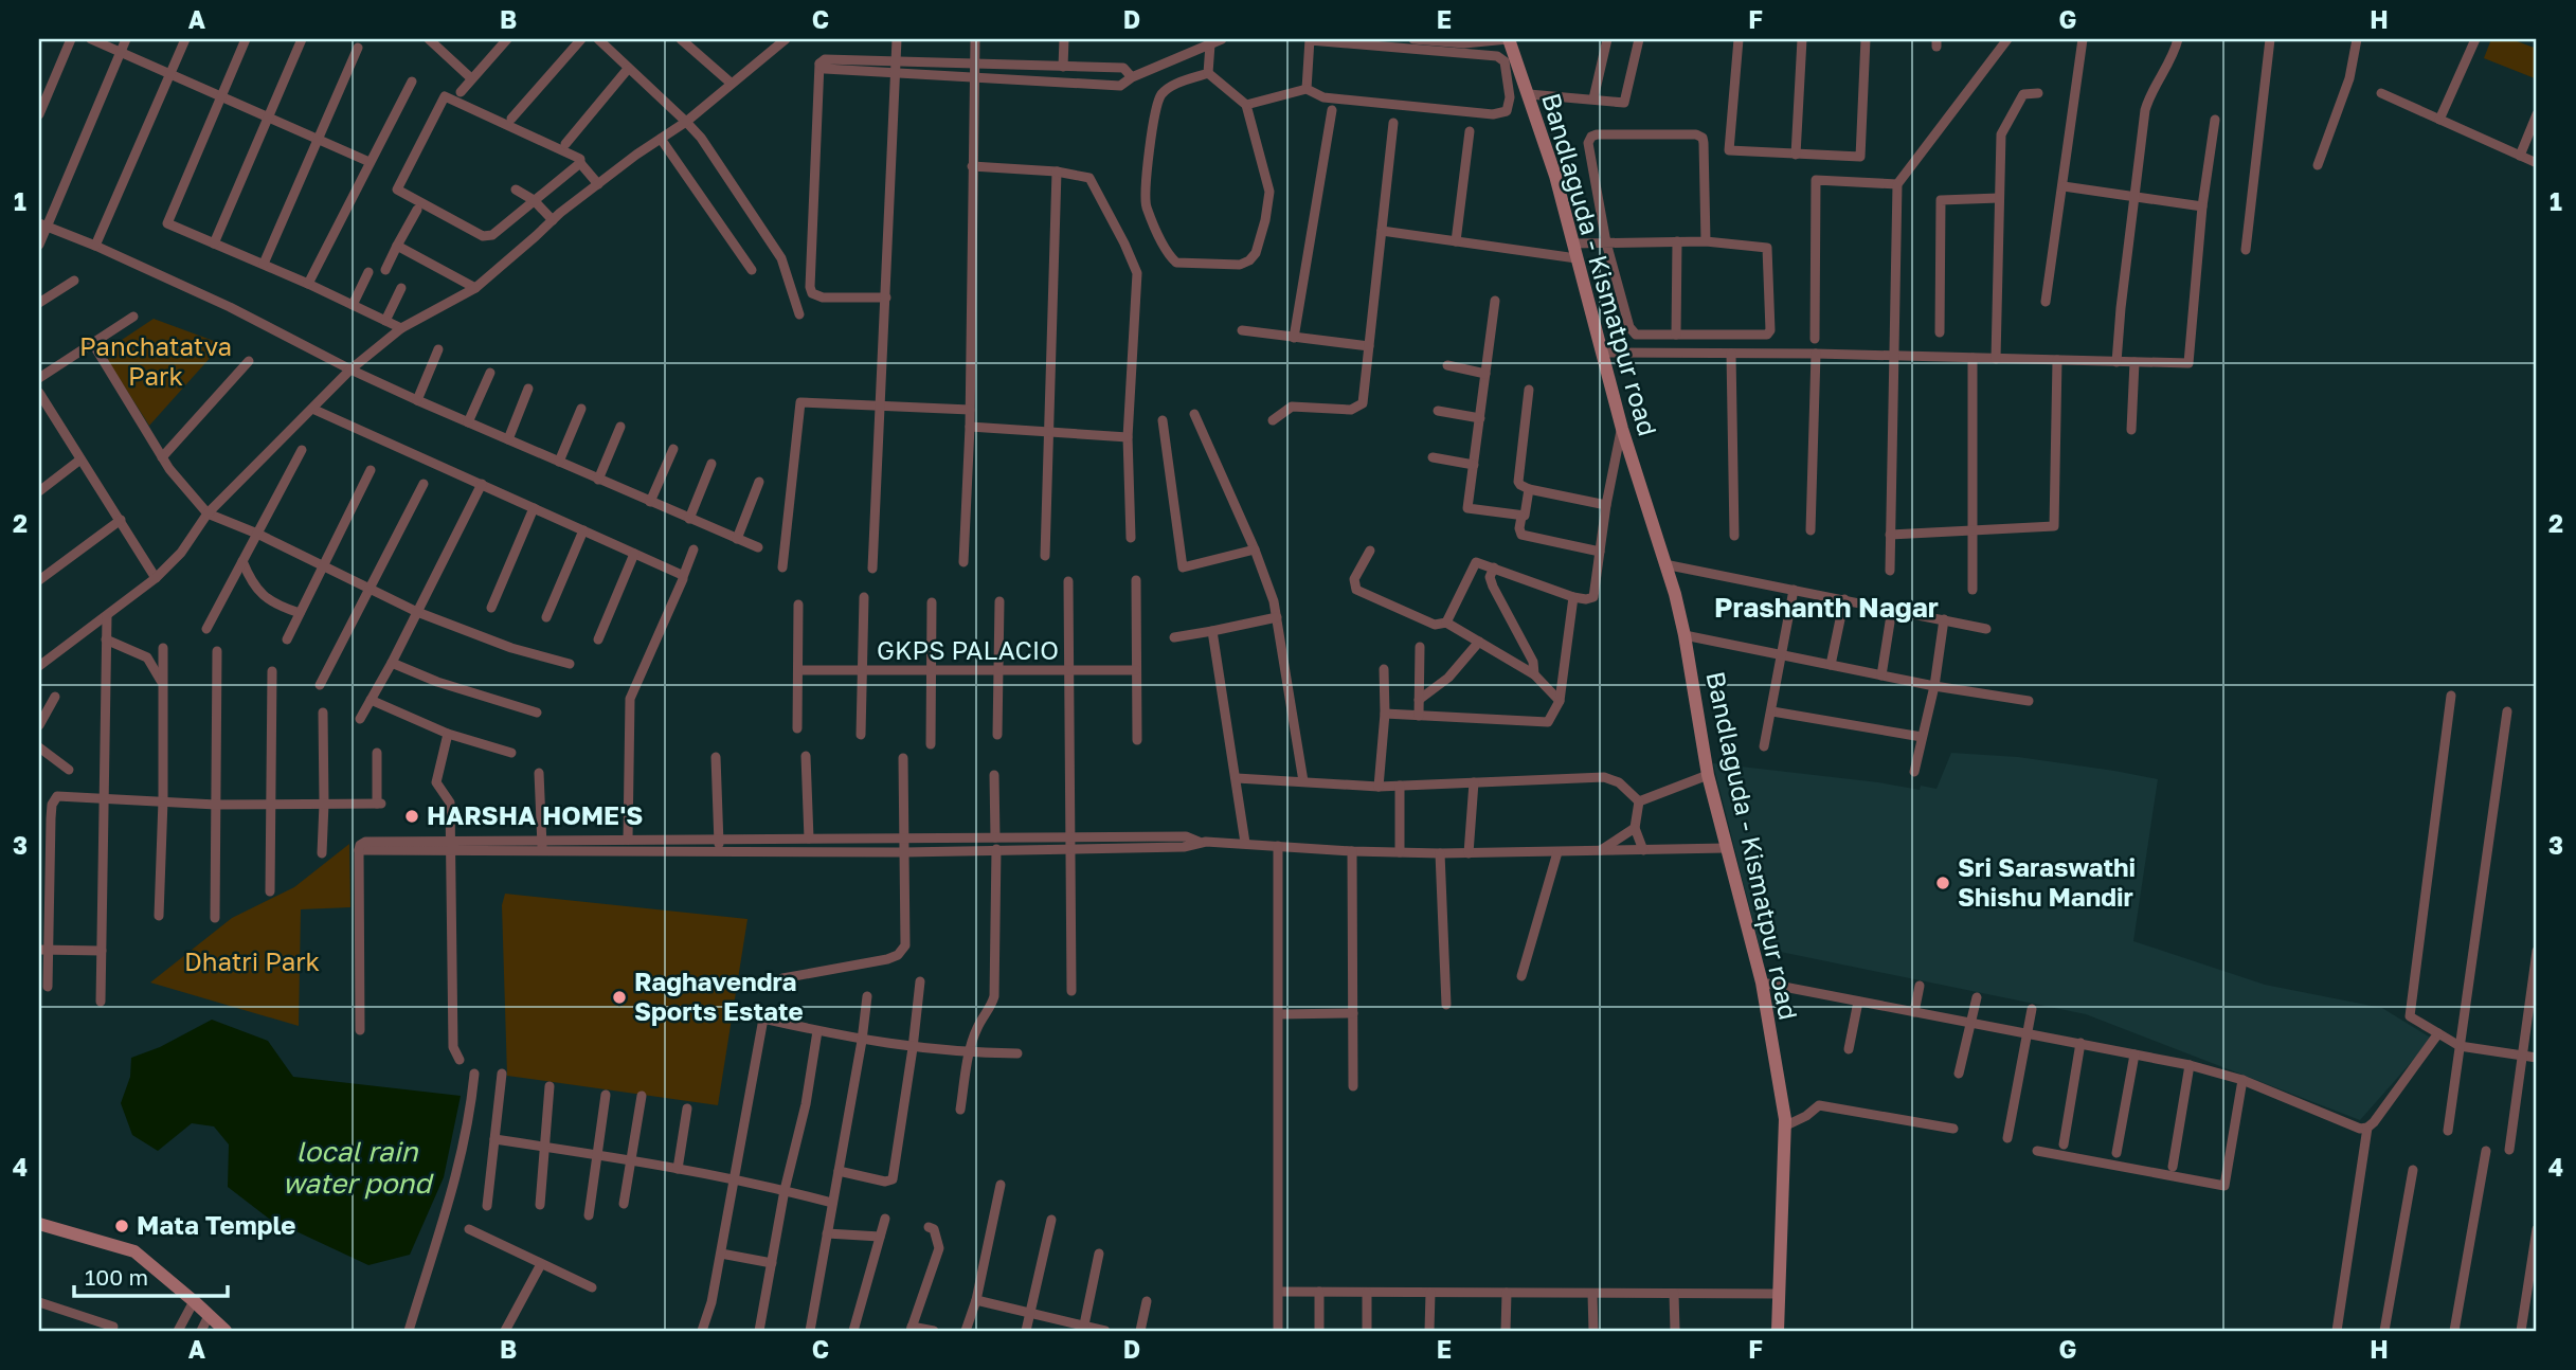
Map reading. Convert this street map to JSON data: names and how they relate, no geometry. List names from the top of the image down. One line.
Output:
{"streets":{"street":["Bandlaguda - Kismatpur road","GKPS PALACIO"]},"districts":["Prashanth Nagar"],"water":["local rain water pond"],"parks":["Panchatatva Park","Dhatri Park"],"places":["HARSHA HOME'S","Sri Saraswathi Shishu Mandir","Raghavendra Sports Estate","Mata Temple"],"scale_bar":"100 m","grid":{"columns":["A","B","C","D","E","F","G","H"],"rows":["1","2","3","4"]}}
